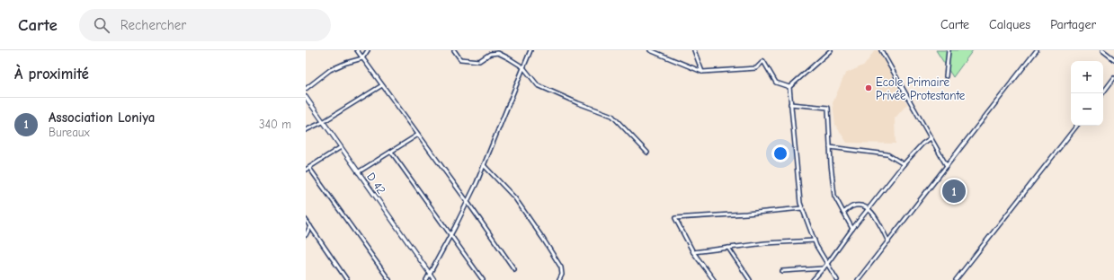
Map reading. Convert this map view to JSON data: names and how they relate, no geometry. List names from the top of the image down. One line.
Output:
{"streets":{"street":["D 42"]},"places":["Ecole Primaire Privée Protestante"],"page":{"header":"Carte","search":"Rechercher","nav":["Carte","Calques","Partager"],"heading":"À proximité","map_buttons":["+","−"],"list":[{"mark":"1","name":"Association Loniya","note":"Bureaux","value":"340 m"}],"pins":"1"}}
